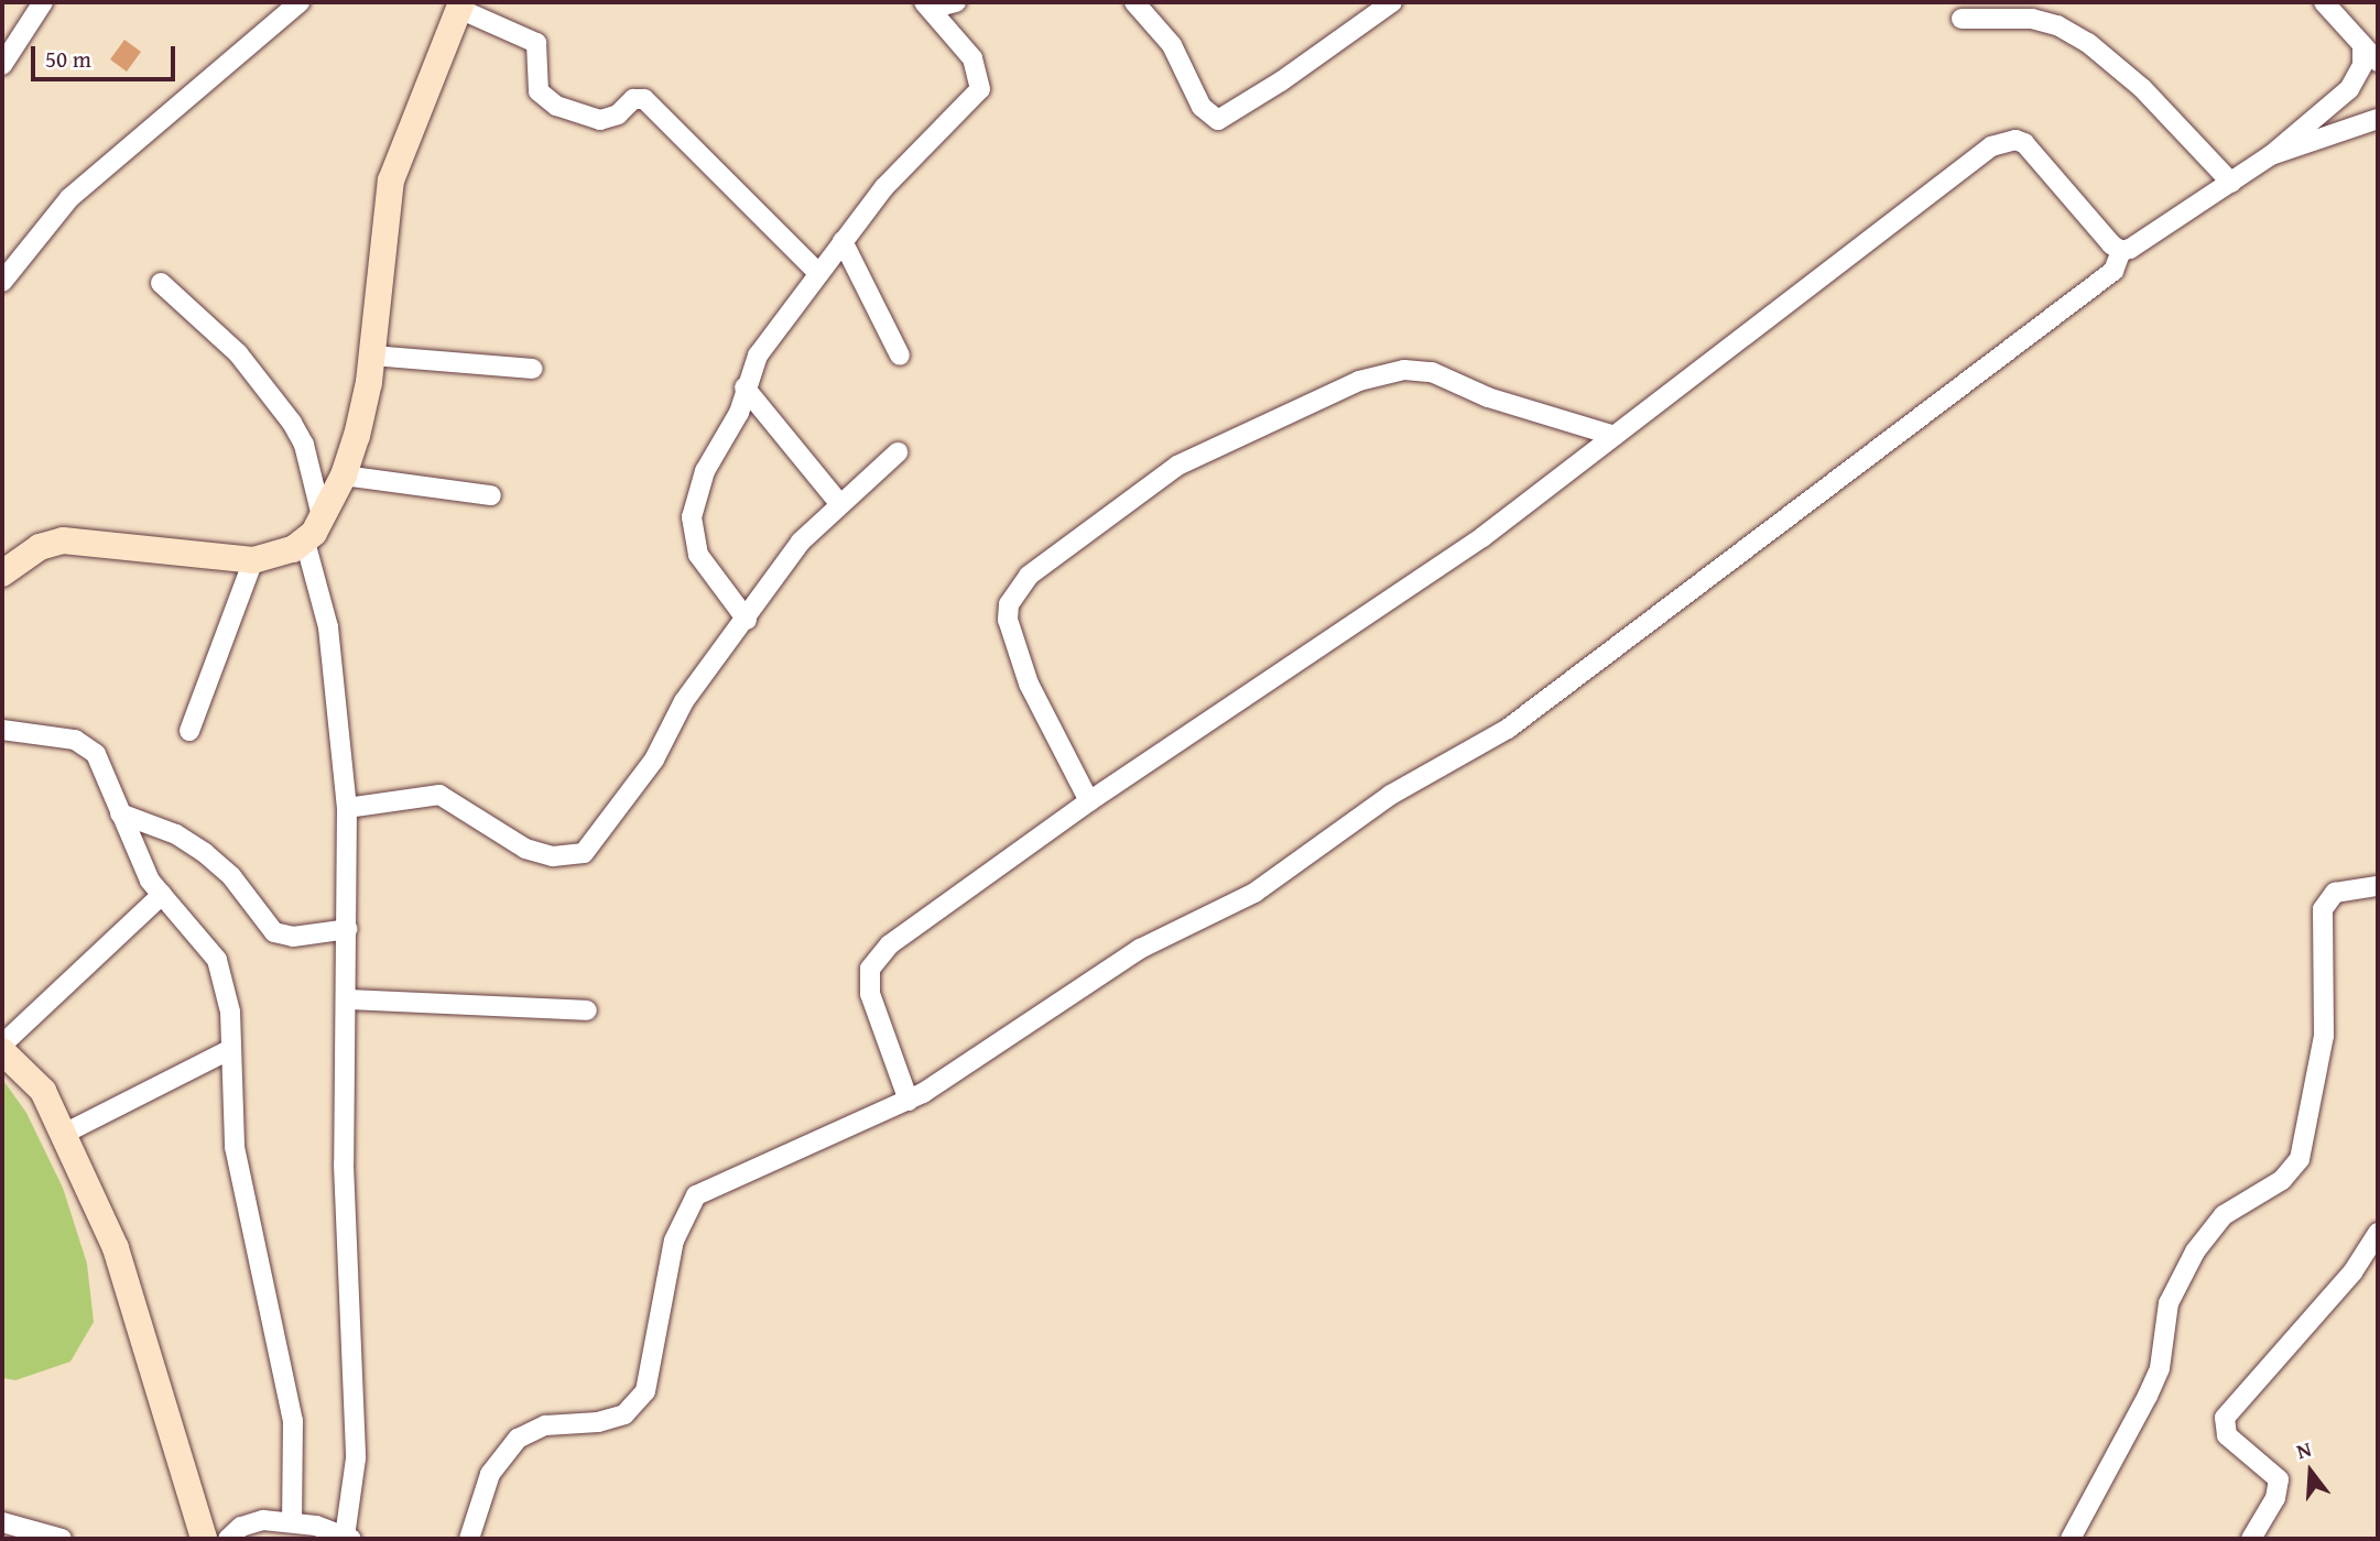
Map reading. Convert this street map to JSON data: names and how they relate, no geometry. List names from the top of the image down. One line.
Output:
{"scale_bar":"50 m","north":"top"}
